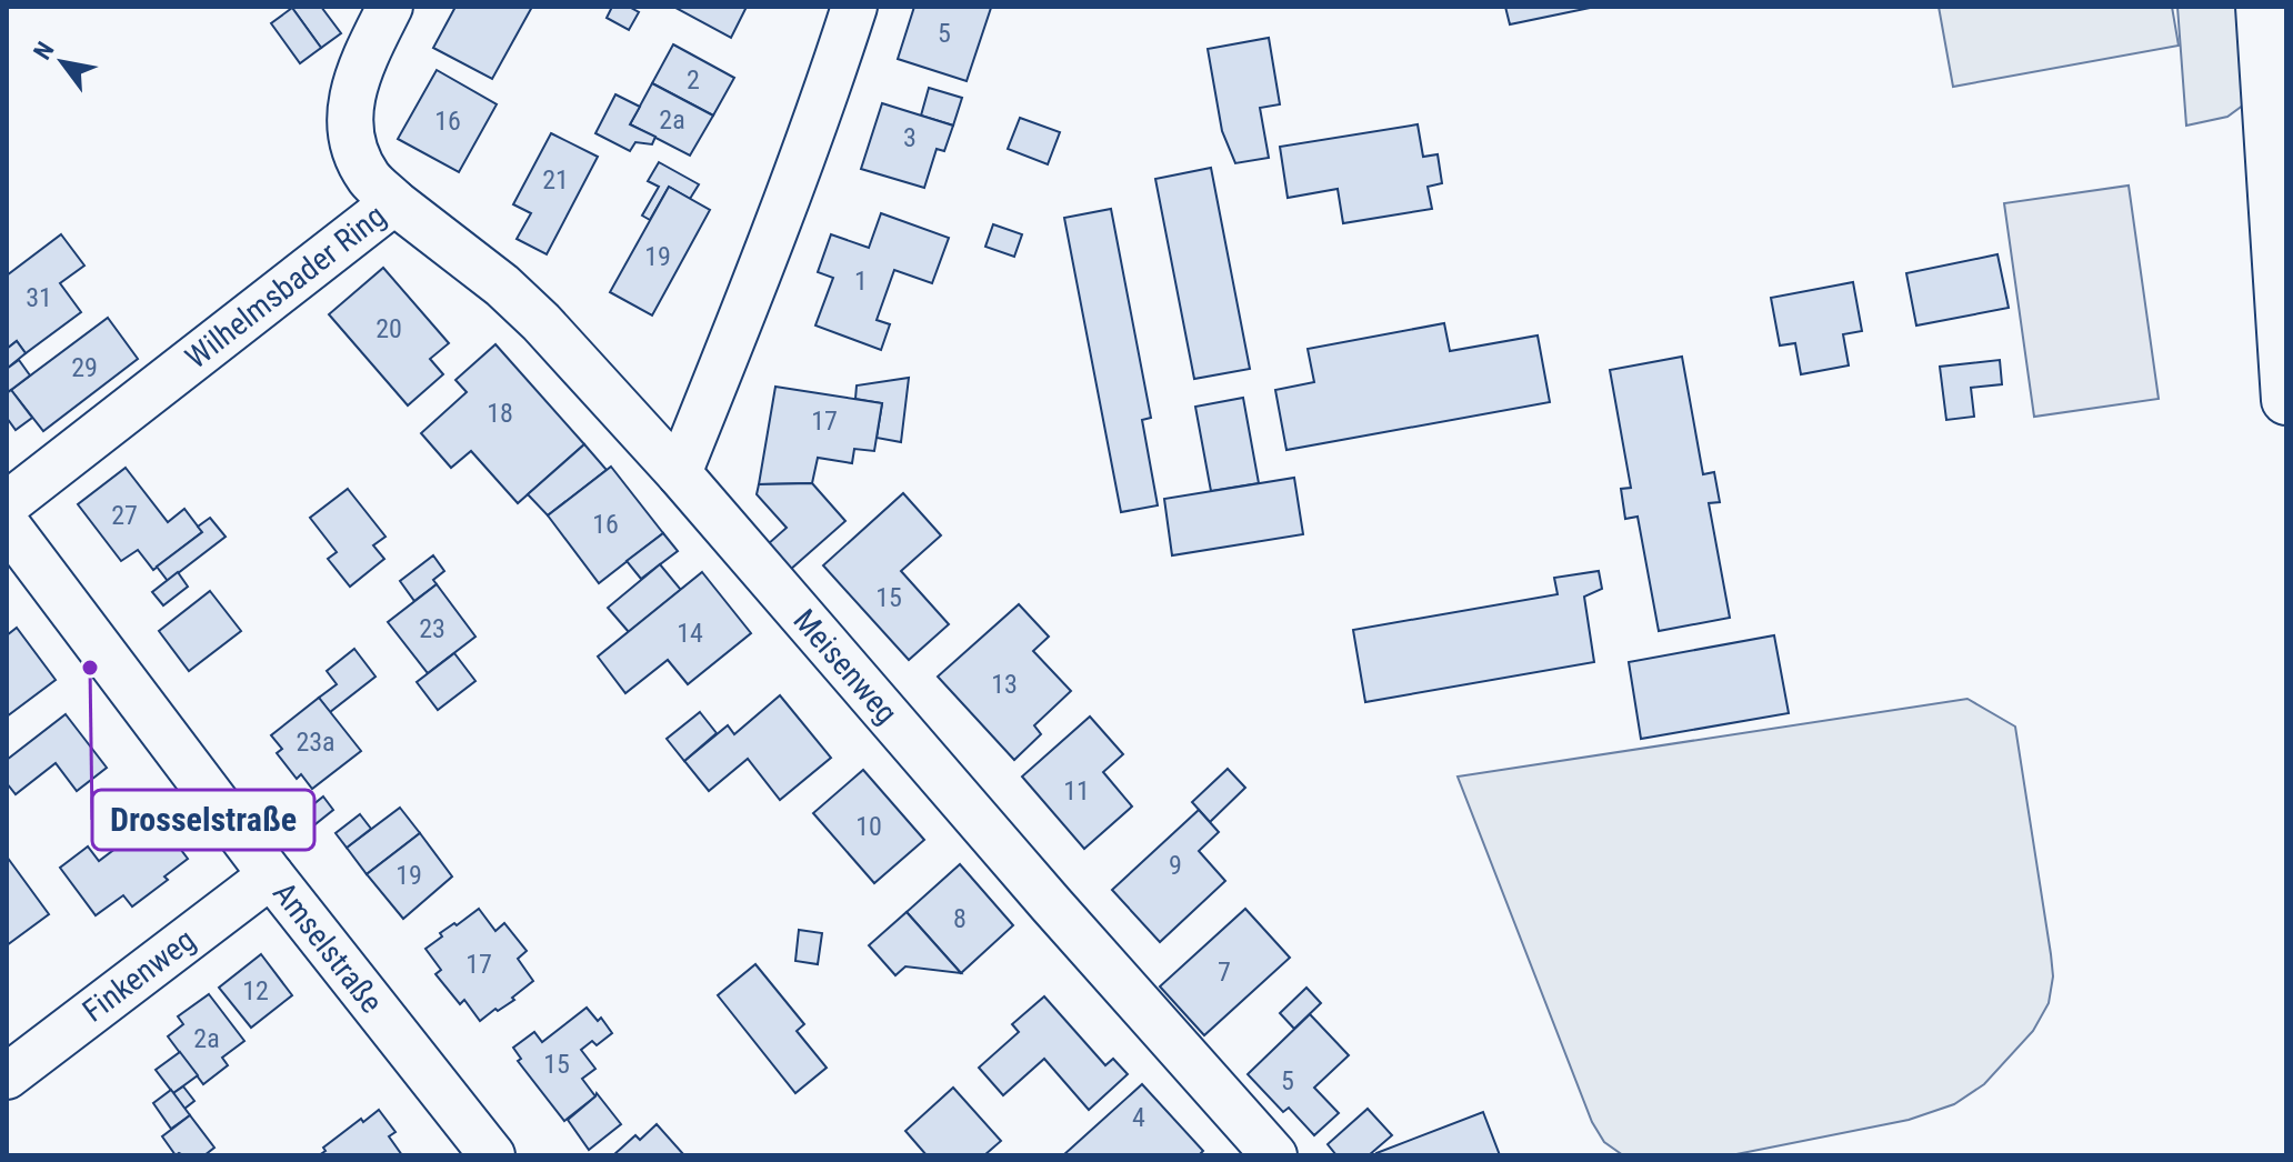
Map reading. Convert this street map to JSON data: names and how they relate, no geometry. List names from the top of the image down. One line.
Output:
{"streets":{"street":["Wilhelmsbader Ring","Meisenweg","Amselstraße","Finkenweg"]},"crossings":[["Wilhelmsbader Ring","Meisenweg"],["Amselstraße","Finkenweg"]],"places":["Drosselstraße"],"house_numbers":["5","2","2a","16","3","21","19","1","31","20","29","18","17","27","16","15","23","14","13","23a","11","10","9","19","8","17","7","12","2a","15","5","4"],"north":"top left"}
